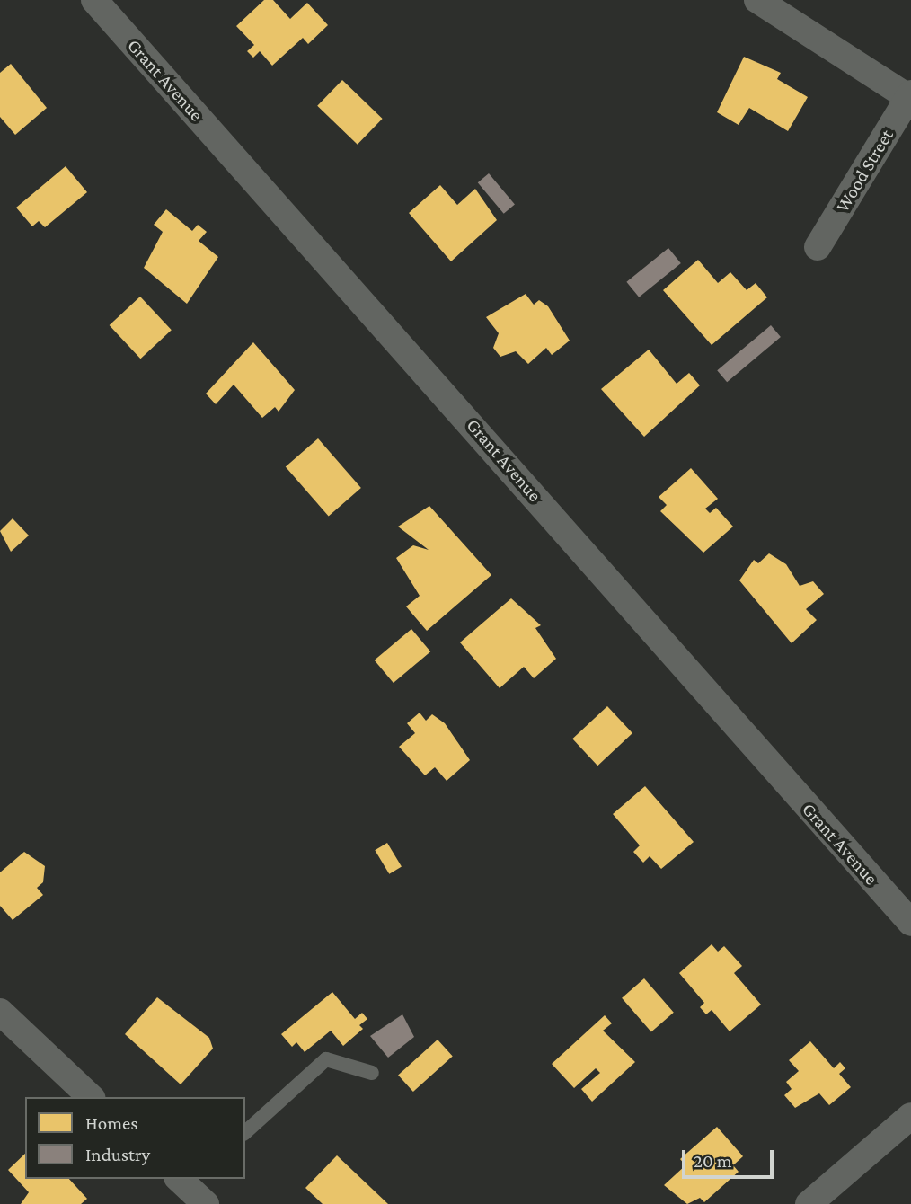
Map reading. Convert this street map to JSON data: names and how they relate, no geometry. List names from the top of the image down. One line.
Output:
{"streets":{"street":["Grant Avenue","Wood Street"]},"legend":["Homes","Industry"],"scale_bar":"20 m"}
